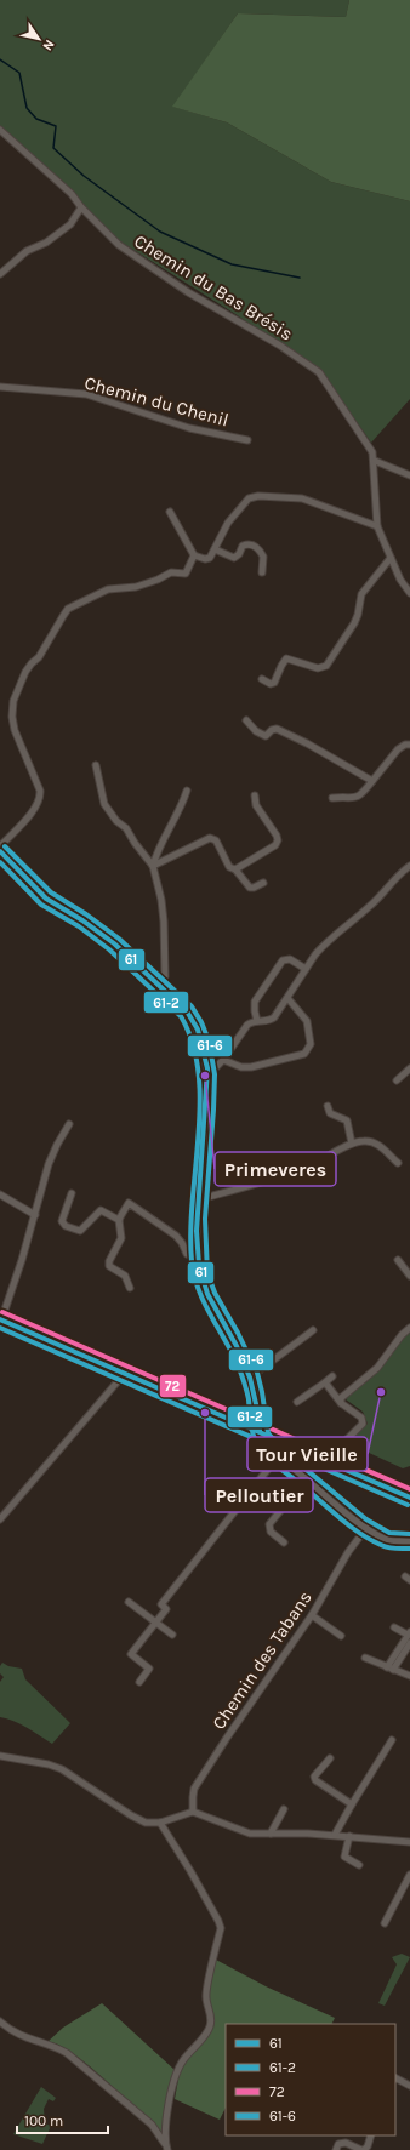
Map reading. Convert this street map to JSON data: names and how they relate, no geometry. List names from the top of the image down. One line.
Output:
{"streets":{"street":["Chemin du Bas Brésis","Chemin du Chenil","Chemin des Tabans"]},"places":["Primeveres","Tour Vieille","Pelloutier"],"lines":["transit line 61-6","transit line 61","transit line 61-2","transit line 72"],"legend":["61","61-2","72","61-6"],"scale_bar":"100 m","north":"bottom right"}
